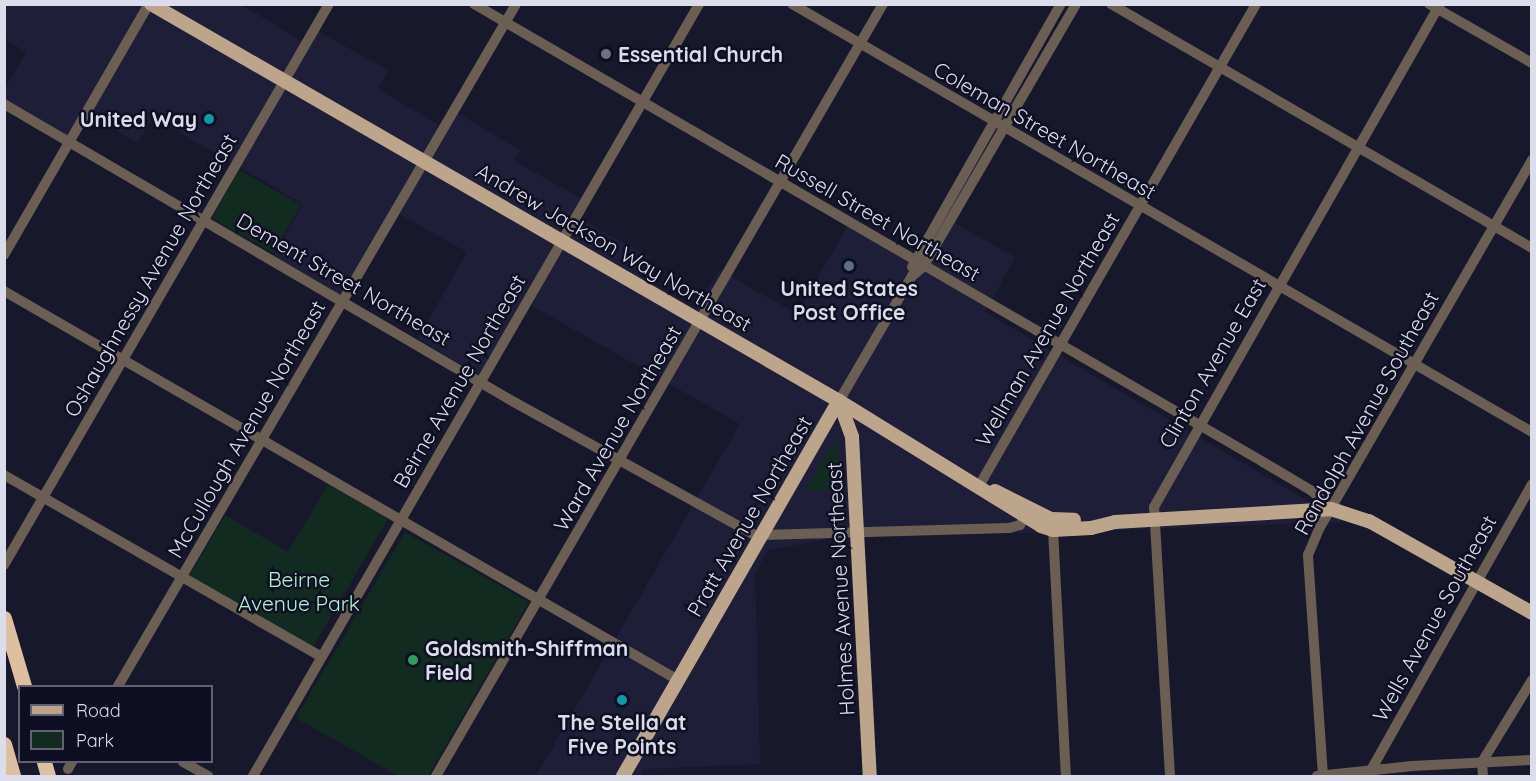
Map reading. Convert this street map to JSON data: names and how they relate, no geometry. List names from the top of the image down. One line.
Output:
{"streets":{"main road":["Andrew Jackson Way Northeast","Pratt Avenue Northeast","Holmes Avenue Northeast"],"street":["Coleman Street Northeast","Russell Street Northeast","Oshaughnessy Avenue Northeast","Dement Street Northeast","Wellman Avenue Northeast","Clinton Avenue East","Beirne Avenue Northeast","Randolph Avenue Southeast","Ward Avenue Northeast","McCullough Avenue Northeast","Wells Avenue Southeast"]},"crossings":[["Coleman Street Northeast","Wellman Avenue Northeast"],["Coleman Street Northeast","Clinton Avenue East"],["Coleman Street Northeast","Randolph Avenue Southeast"],["Coleman Street Northeast","Ward Avenue Northeast"],["Russell Street Northeast","Wellman Avenue Northeast"],["Russell Street Northeast","Clinton Avenue East"],["Russell Street Northeast","Beirne Avenue Northeast"],["Russell Street Northeast","Randolph Avenue Southeast"],["Russell Street Northeast","Ward Avenue Northeast"],["Russell Street Northeast","McCullough Avenue Northeast"],["Andrew Jackson Way Northeast","Oshaughnessy Avenue Northeast"],["Andrew Jackson Way Northeast","Dement Street Northeast"],["Andrew Jackson Way Northeast","Wellman Avenue Northeast"],["Andrew Jackson Way Northeast","Beirne Avenue Northeast"],["Andrew Jackson Way Northeast","Ward Avenue Northeast"],["Andrew Jackson Way Northeast","McCullough Avenue Northeast"],["Andrew Jackson Way Northeast","Pratt Avenue Northeast"],["Andrew Jackson Way Northeast","Holmes Avenue Northeast"],["Oshaughnessy Avenue Northeast","Dement Street Northeast"],["Dement Street Northeast","Beirne Avenue Northeast"],["Dement Street Northeast","Ward Avenue Northeast"],["Dement Street Northeast","McCullough Avenue Northeast"],["Dement Street Northeast","Pratt Avenue Northeast"],["Dement Street Northeast","Holmes Avenue Northeast"],["Pratt Avenue Northeast","Holmes Avenue Northeast"]],"parks":["Beirne Avenue Park"],"places":["Essential Church","United Way","United States Post Office","Goldsmith-Shiffman Field","The Stella at Five Points"],"legend":["Road","Park"]}
